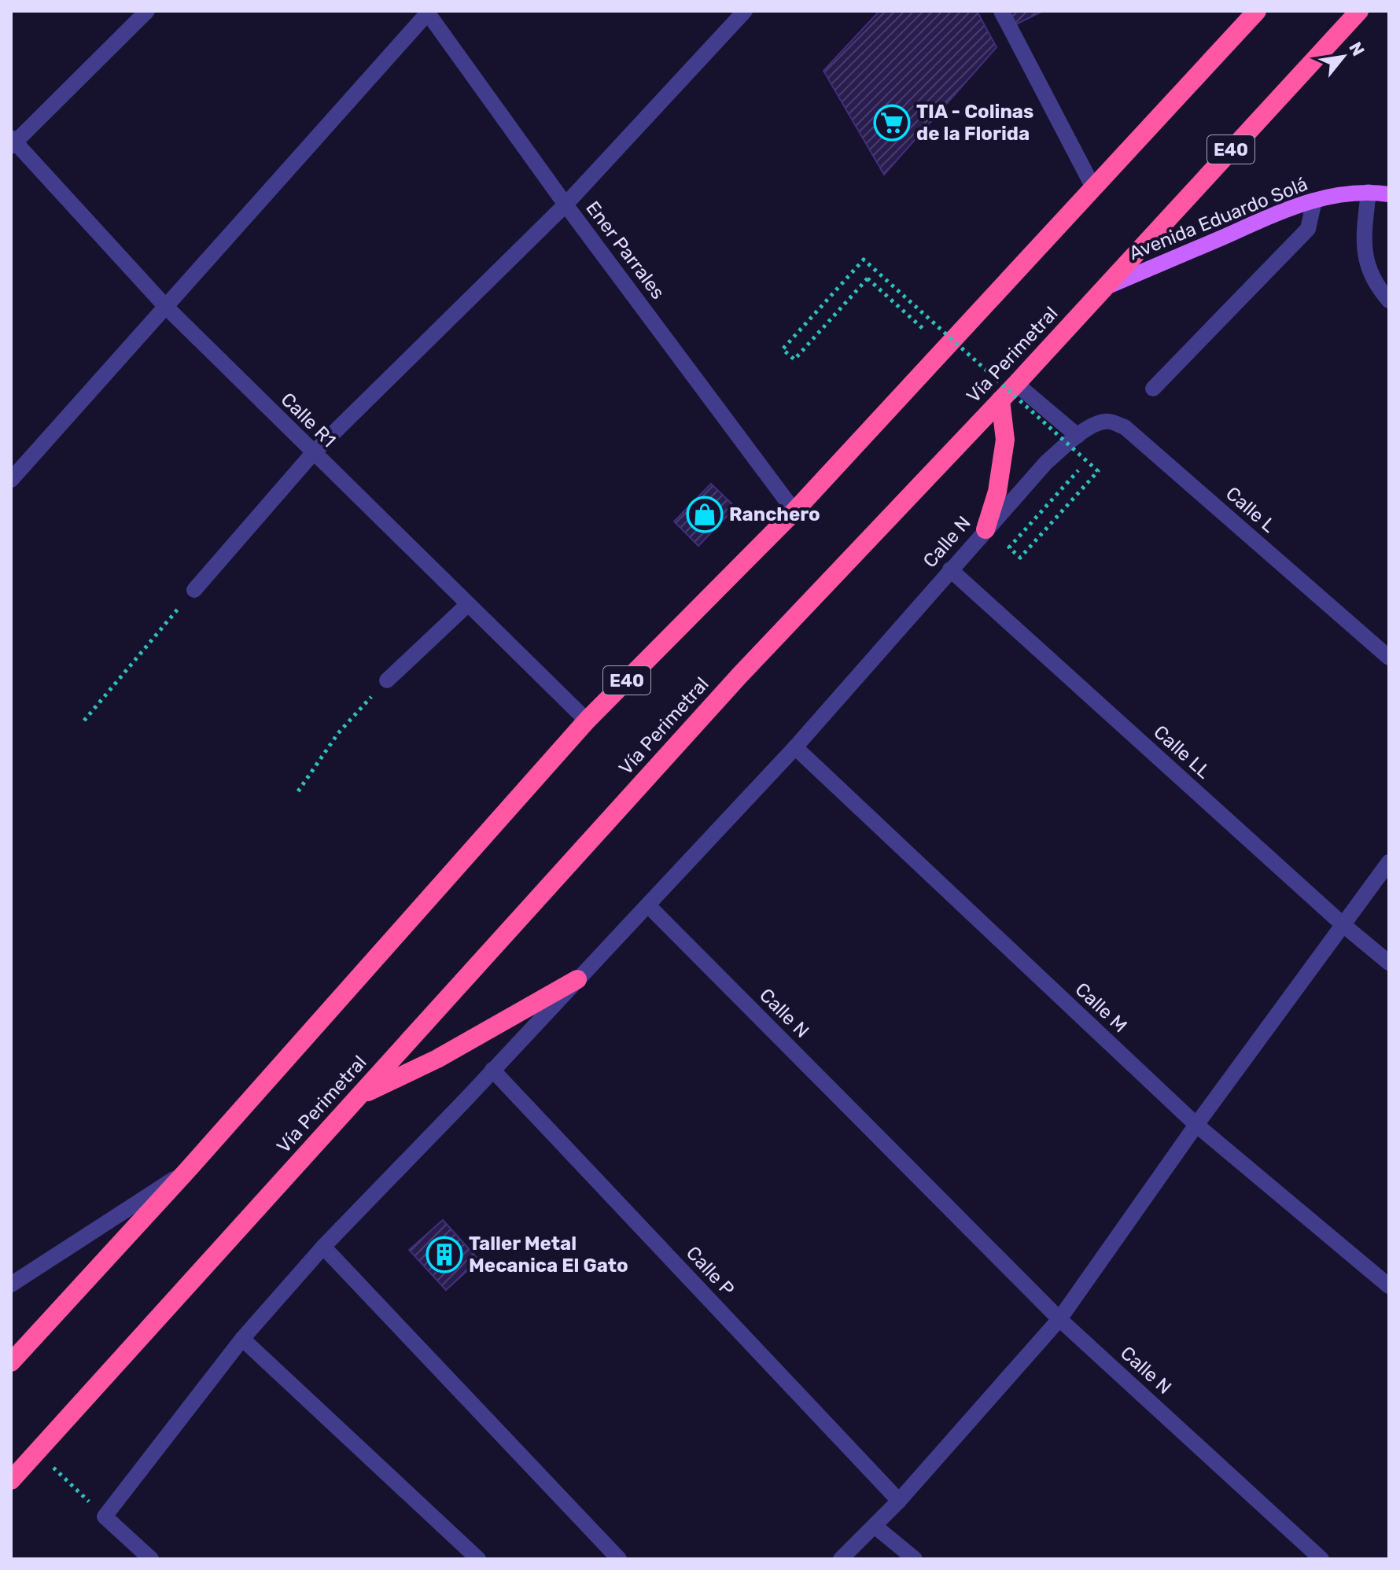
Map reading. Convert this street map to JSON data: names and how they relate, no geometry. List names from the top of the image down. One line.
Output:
{"streets":{"highway":["E40","Vía Perimetral"],"main road":["Avenida Eduardo Solá"],"street":["Ener Parrales","Calle R1","Calle L","Calle N","Calle LL","Calle M","Calle P"]},"crossings":[["E40","Ener Parrales"],["E40","Calle R1"],["Avenida Eduardo Solá","Vía Perimetral"],["Calle L","Calle N"],["Calle N","Calle LL"],["Calle N","Calle M"]],"places":{"supermarket":["TIA - Colinas de la Florida"],"shop":["Ranchero"],"building":["Taller Metal Mecanica El Gato"]},"north":"top right"}
